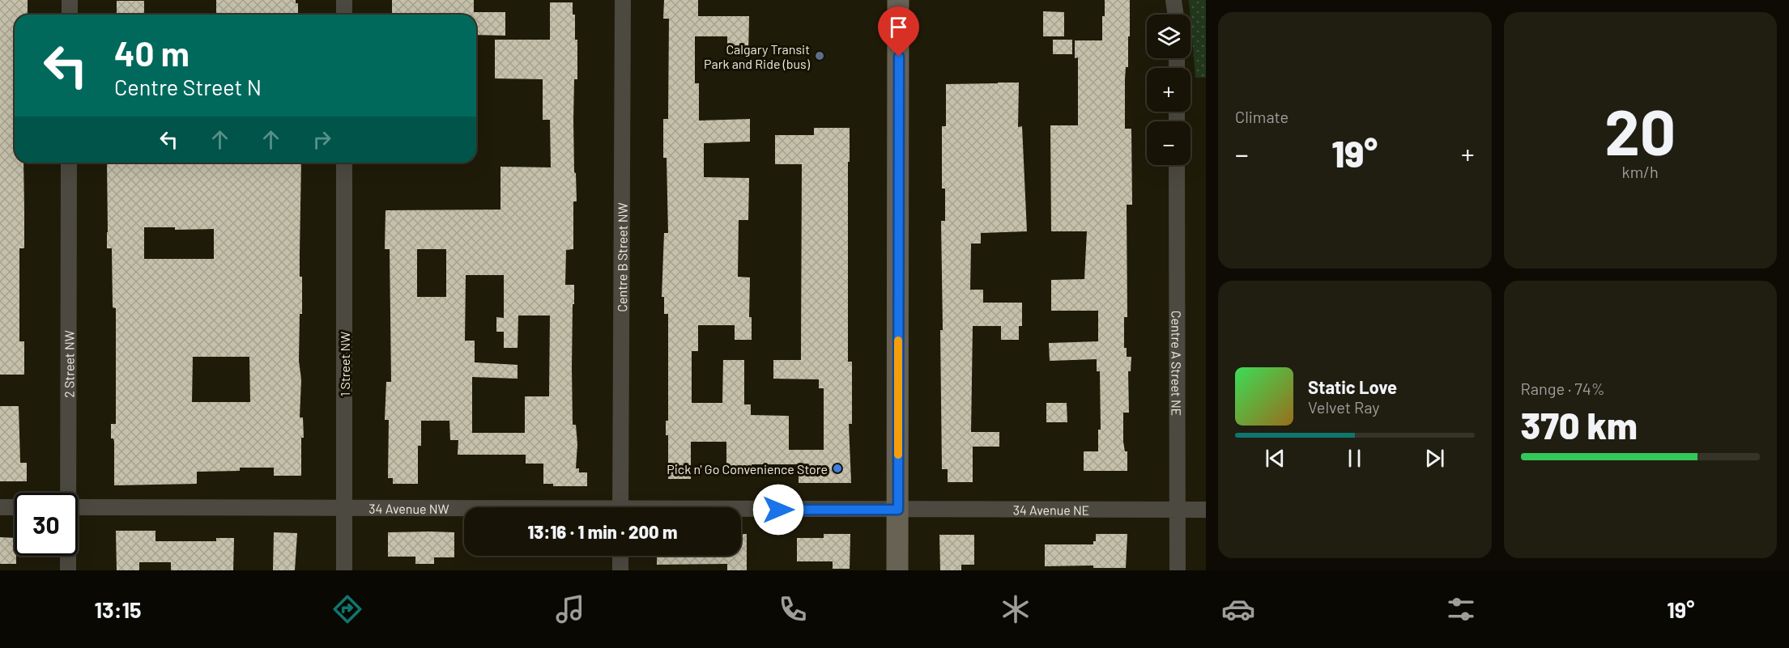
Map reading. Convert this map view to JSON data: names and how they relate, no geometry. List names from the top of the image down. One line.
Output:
{"streets":{"street":["Centre B Street NW","Centre A Street NE","2 Street NW","1 Street NW","34 Avenue NW","34 Avenue NE"]},"crossings":[["Centre A Street NE","34 Avenue NE"],["1 Street NW","34 Avenue NW"],["34 Avenue NW","34 Avenue NE"]],"places":["Calgary Transit Park and Ride (bus)","Pick n' Go Convenience Store"],"page":{"tile":["Climate",["20","km/h"],["Range · 74%","370 km"]],"map_buttons":["+","−"],"turn":["40 m","Centre Street N"],"heat":["−","19°","+"],"song":["Static Love","Velvet Ray"],"limit":"30","trip":"13:16 · 1 min · 200 m","tabs":["13:15","19°"]}}
